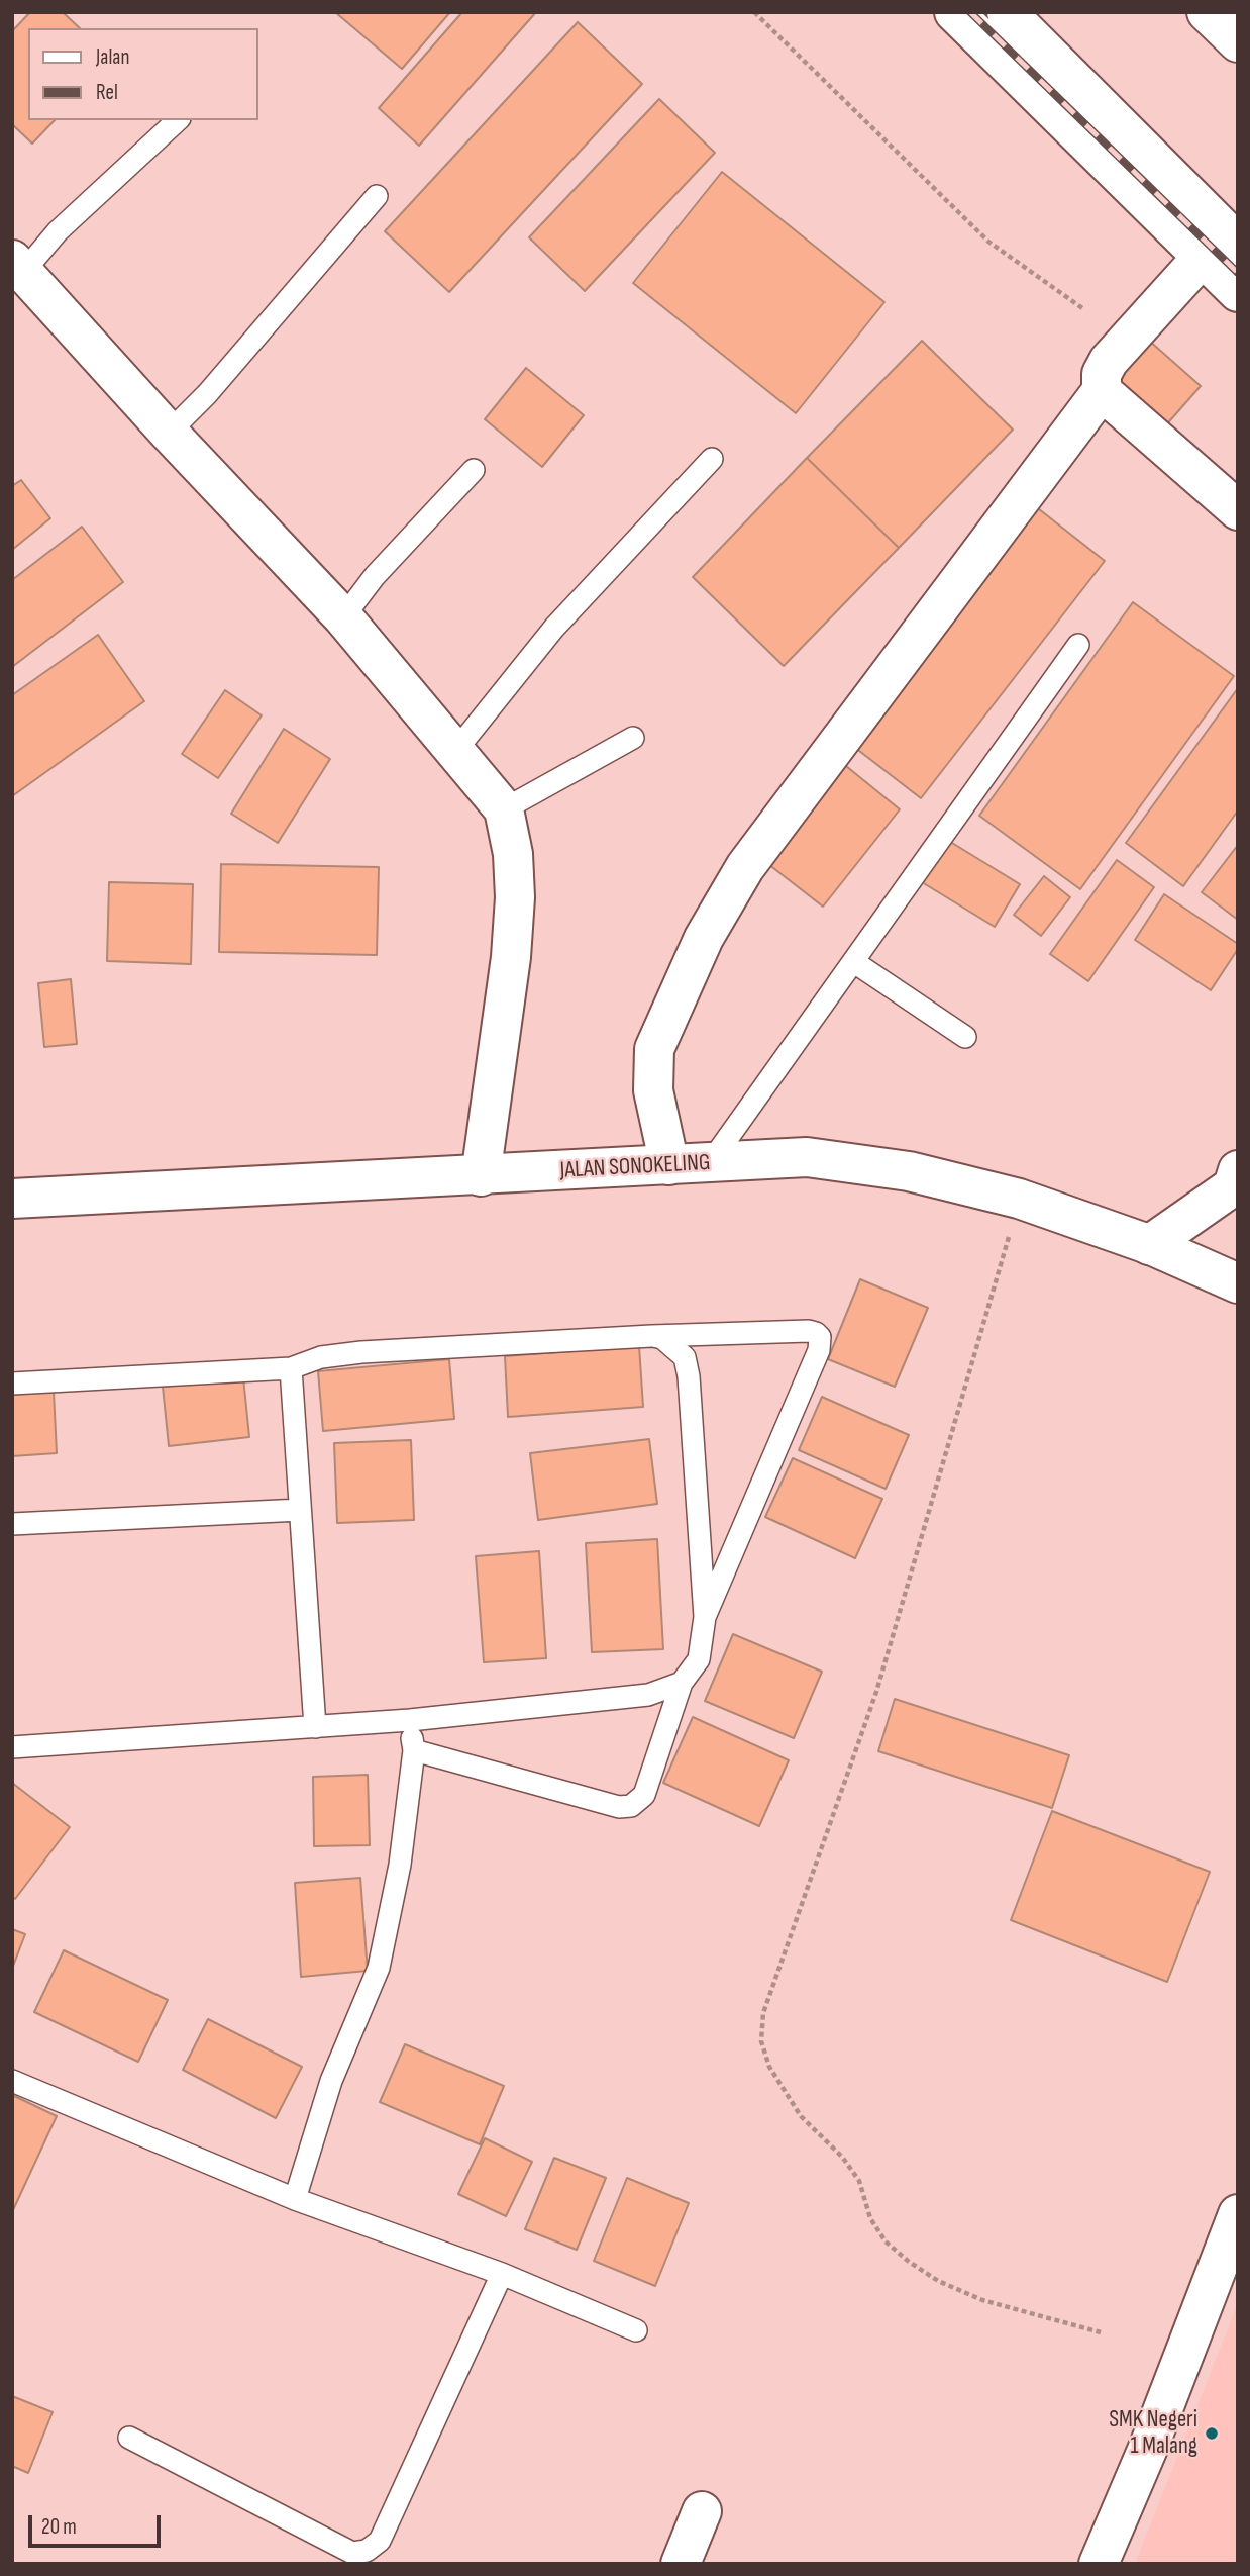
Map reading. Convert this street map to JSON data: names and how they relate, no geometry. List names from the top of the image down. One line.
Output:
{"streets":{"street":["JALAN SONOKELING"]},"places":["SMK Negeri 1 Malang"],"legend":["Jalan","Rel"],"scale_bar":"20 m"}
